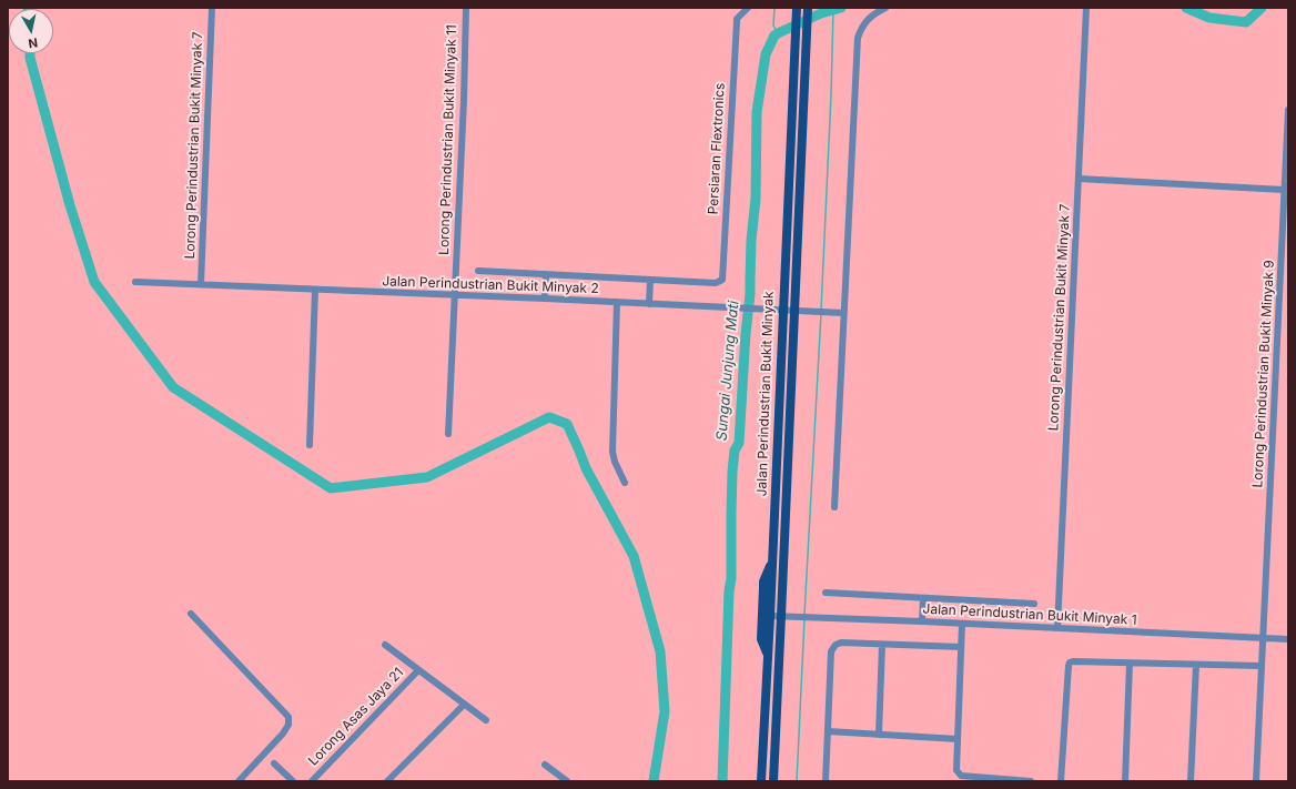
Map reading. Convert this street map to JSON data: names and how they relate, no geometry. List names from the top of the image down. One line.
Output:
{"streets":{"main road":["Jalan Perindustrian Bukit Minyak"],"street":["Lorong Perindustrian Bukit Minyak 11","Lorong Perindustrian Bukit Minyak 7","Persiaran Flextronics","Jalan Perindustrian Bukit Minyak 2","Lorong Perindustrian Bukit Minyak 9","Jalan Perindustrian Bukit Minyak 1","Lorong Asas Jaya 21"]},"crossings":[["Lorong Perindustrian Bukit Minyak 11","Jalan Perindustrian Bukit Minyak 2"],["Lorong Perindustrian Bukit Minyak 7","Jalan Perindustrian Bukit Minyak 2"],["Lorong Perindustrian Bukit Minyak 7","Jalan Perindustrian Bukit Minyak 1"],["Jalan Perindustrian Bukit Minyak 2","Jalan Perindustrian Bukit Minyak"],["Lorong Perindustrian Bukit Minyak 9","Jalan Perindustrian Bukit Minyak 1"],["Jalan Perindustrian Bukit Minyak","Jalan Perindustrian Bukit Minyak 1"]],"water":["Sungai Junjung Mati"],"north":"bottom"}
